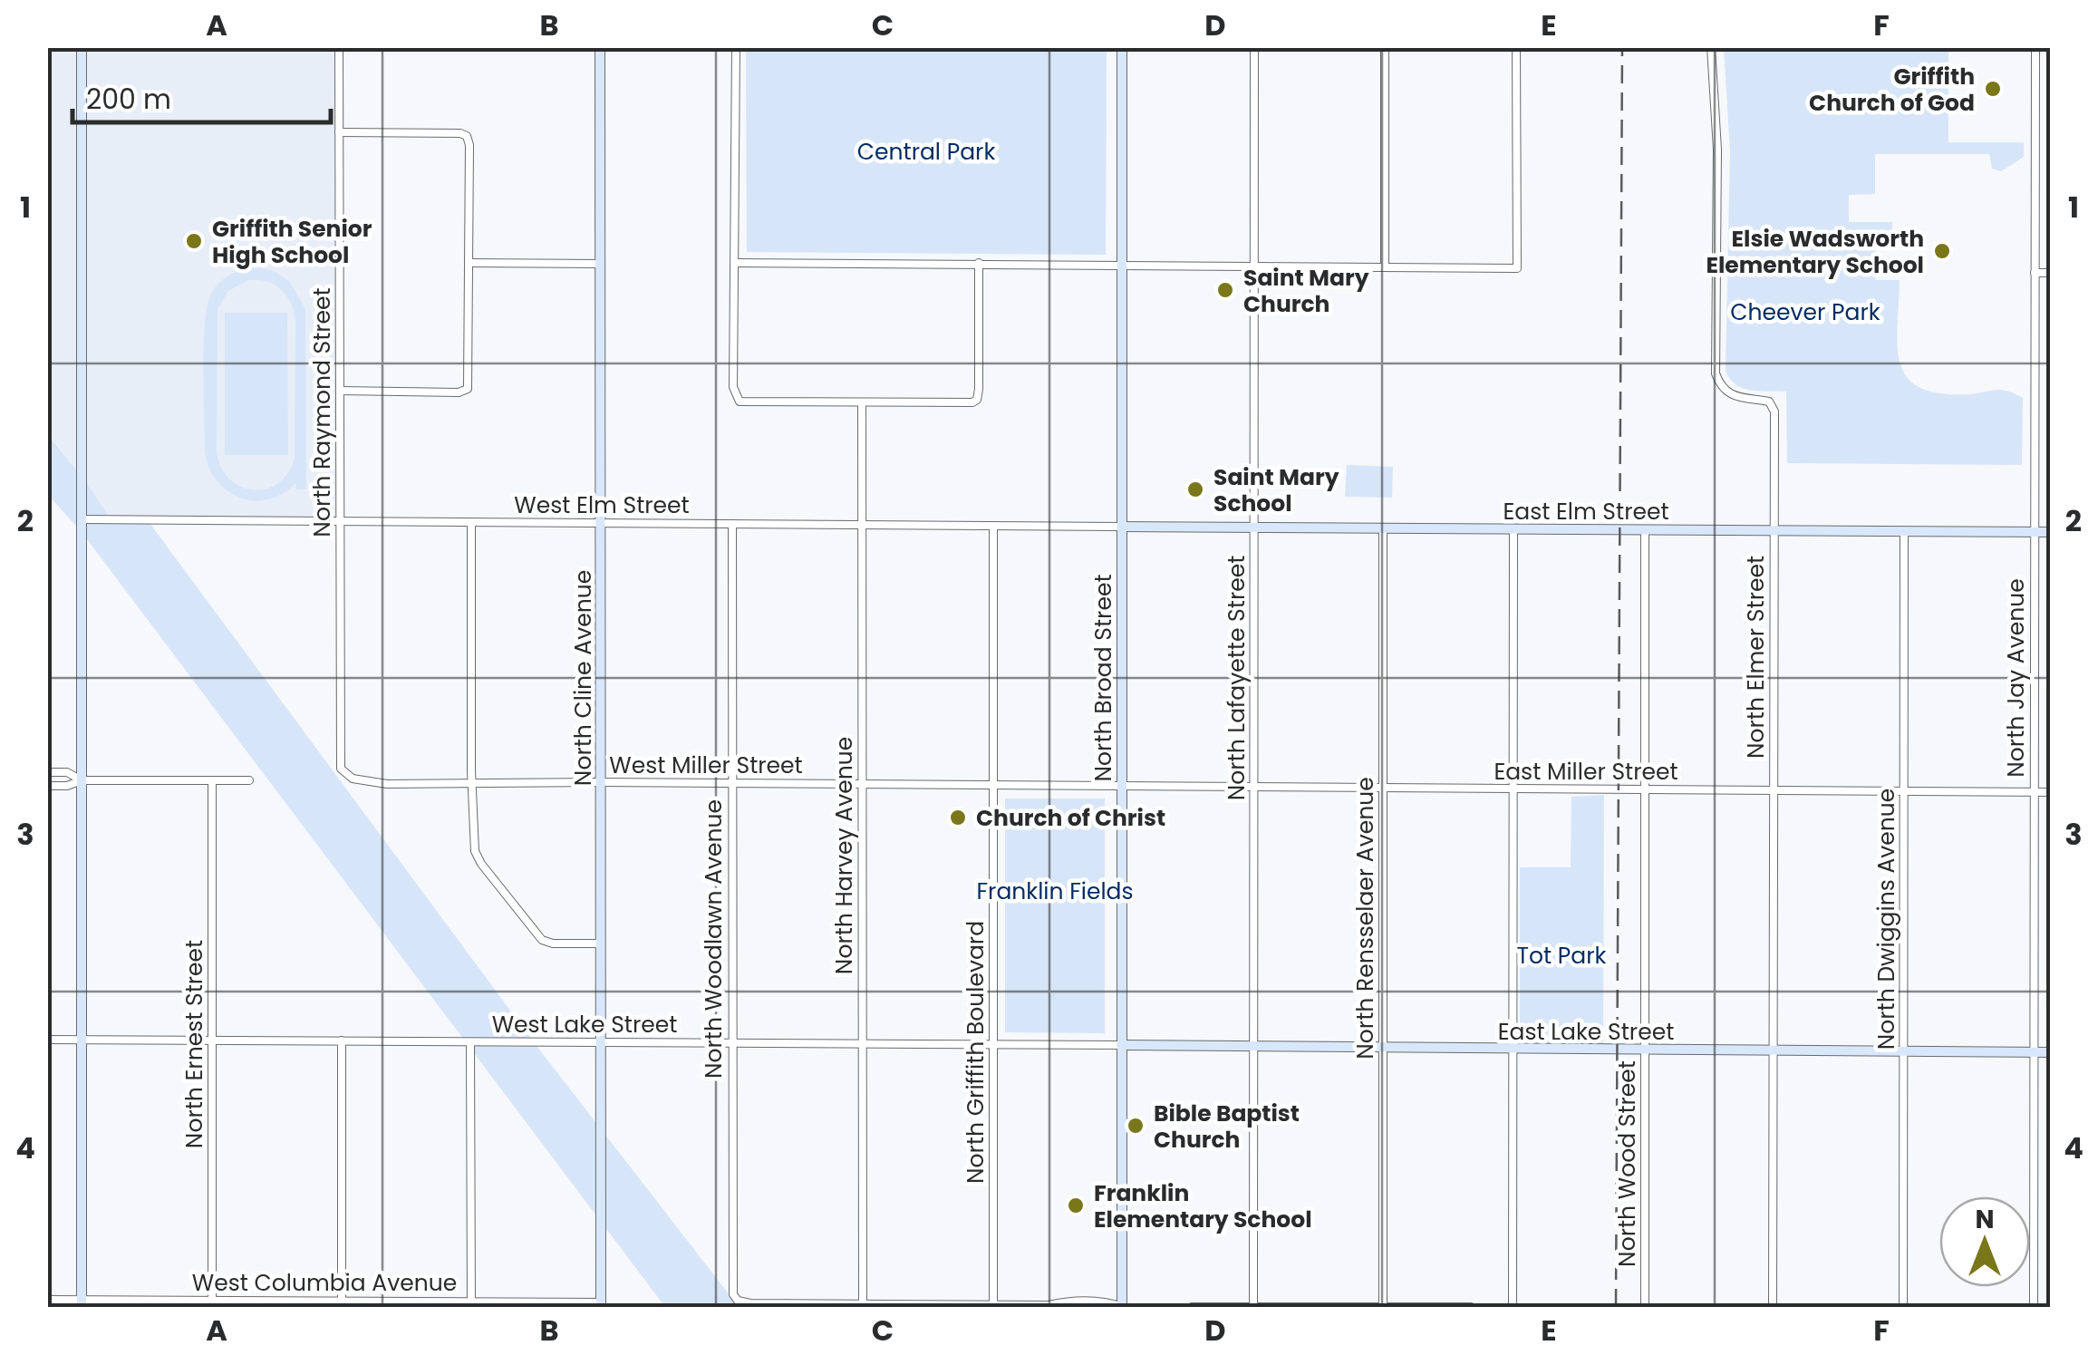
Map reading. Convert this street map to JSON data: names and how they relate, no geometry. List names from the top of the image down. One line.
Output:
{"streets":{"street":["North Raymond Street","West Elm Street","East Elm Street","North Elmer Street","North Cline Avenue","North Broad Street","North Lafayette Street","North Jay Avenue","West Miller Street","East Miller Street","North Harvey Avenue","North Rensselaer Avenue","North Dwiggins Avenue","North Woodlawn Avenue","West Lake Street","East Lake Street","North Ernest Street","North Griffith Boulevard","North Wood Street","West Columbia Avenue"]},"crossings":[["North Raymond Street","West Elm Street"],["North Raymond Street","West Miller Street"],["West Elm Street","East Elm Street"],["West Elm Street","North Cline Avenue"],["West Elm Street","North Broad Street"],["West Elm Street","North Harvey Avenue"],["West Elm Street","North Woodlawn Avenue"],["West Elm Street","North Griffith Boulevard"],["East Elm Street","North Elmer Street"],["East Elm Street","North Broad Street"],["East Elm Street","North Lafayette Street"],["East Elm Street","North Jay Avenue"],["East Elm Street","North Rensselaer Avenue"],["East Elm Street","North Dwiggins Avenue"],["East Elm Street","North Wood Street"],["North Elmer Street","East Miller Street"],["North Elmer Street","East Lake Street"],["North Cline Avenue","West Miller Street"],["North Cline Avenue","West Lake Street"],["North Cline Avenue","West Columbia Avenue"],["North Broad Street","West Miller Street"],["North Broad Street","East Miller Street"],["North Broad Street","West Lake Street"],["North Broad Street","East Lake Street"],["North Lafayette Street","East Miller Street"],["North Lafayette Street","East Lake Street"],["North Jay Avenue","East Miller Street"],["North Jay Avenue","East Lake Street"],["West Miller Street","East Miller Street"],["West Miller Street","North Harvey Avenue"],["West Miller Street","North Woodlawn Avenue"],["West Miller Street","North Griffith Boulevard"],["East Miller Street","North Rensselaer Avenue"],["East Miller Street","North Dwiggins Avenue"],["East Miller Street","North Wood Street"],["North Harvey Avenue","North Woodlawn Avenue"],["North Harvey Avenue","West Lake Street"],["North Rensselaer Avenue","East Lake Street"],["North Dwiggins Avenue","East Lake Street"],["North Woodlawn Avenue","West Lake Street"],["West Lake Street","East Lake Street"],["West Lake Street","North Ernest Street"],["West Lake Street","North Griffith Boulevard"],["East Lake Street","North Wood Street"],["North Ernest Street","West Columbia Avenue"]],"parks":["Central Park","Cheever Park","Franklin Fields","Tot Park"],"places":["Griffith Church of God","Griffith Senior High School","Elsie Wadsworth Elementary School","Saint Mary Church","Saint Mary School","Church of Christ","Bible Baptist Church","Franklin Elementary School"],"scale_bar":"200 m","north":"top","grid":{"columns":["A","B","C","D","E","F"],"rows":["1","2","3","4"]}}
